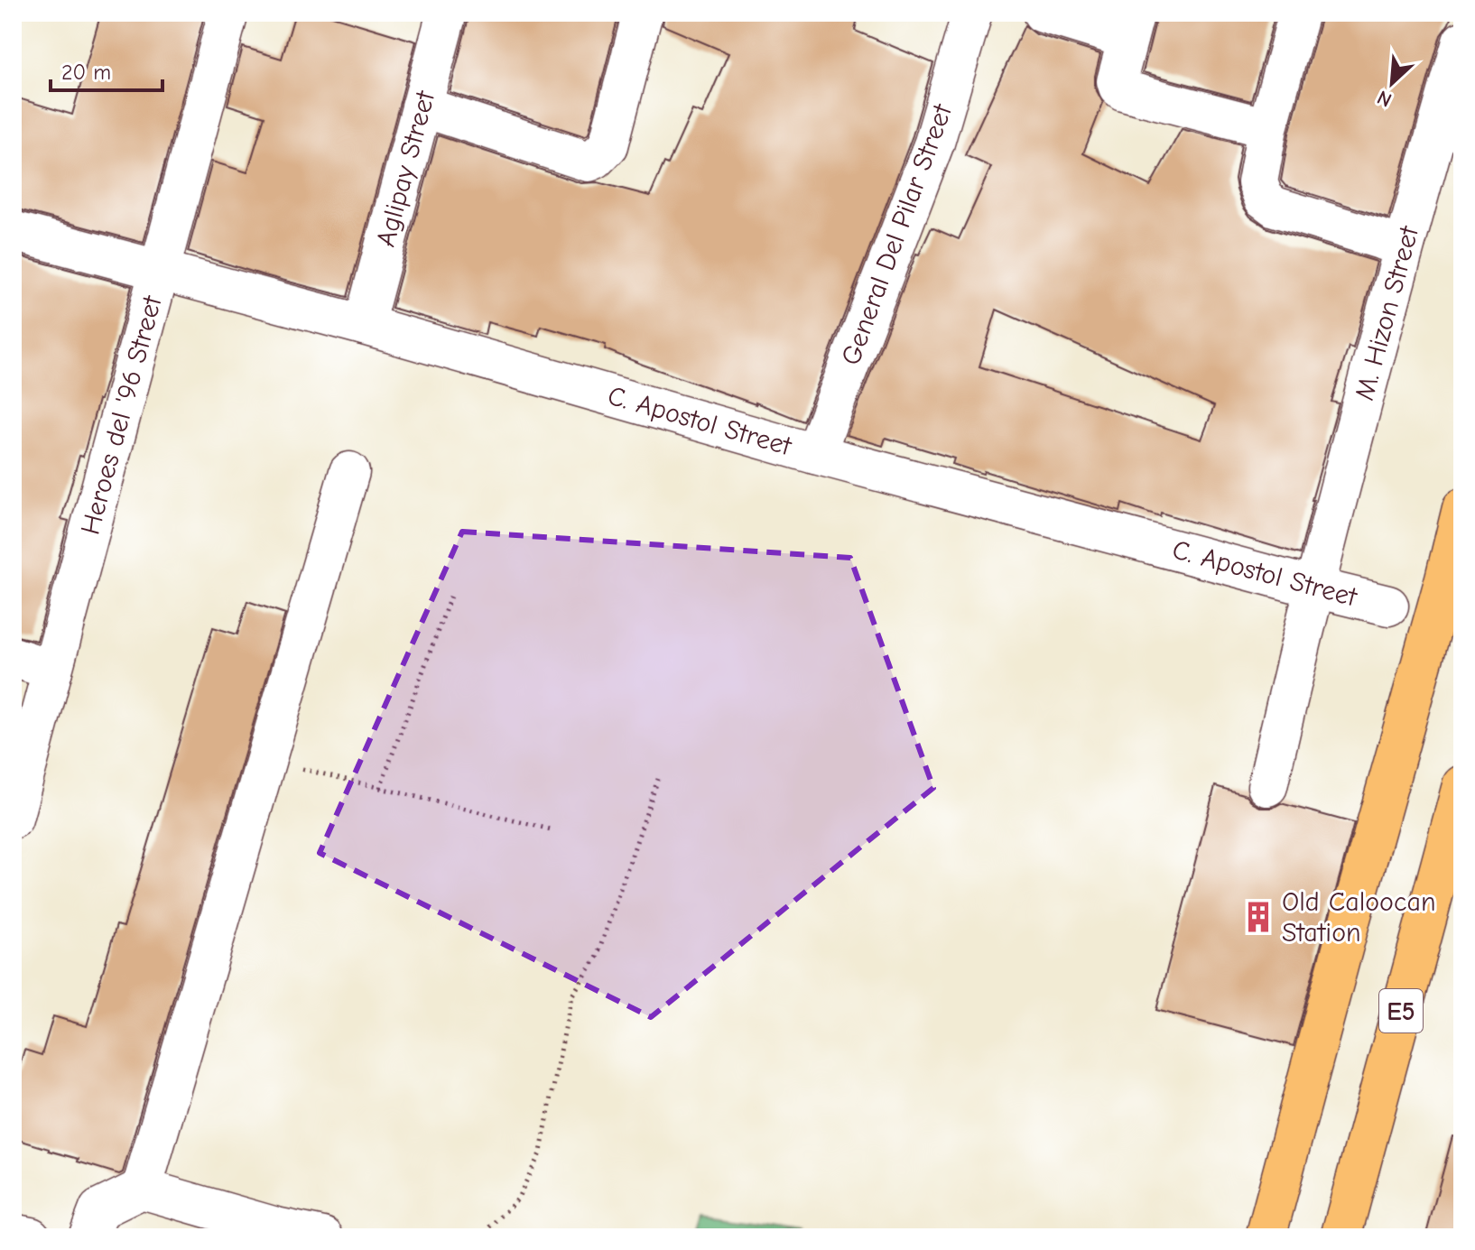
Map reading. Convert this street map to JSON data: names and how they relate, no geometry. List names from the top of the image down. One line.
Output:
{"streets":{"highway":["E5"],"street":["Aglipay Street","General Del Pilar Street","M. Hizon Street","Heroes del '96 Street","C. Apostol Street"]},"crossings":[["Aglipay Street","C. Apostol Street"],["General Del Pilar Street","C. Apostol Street"],["M. Hizon Street","C. Apostol Street"],["Heroes del '96 Street","C. Apostol Street"]],"places":{"building":["Old Caloocan Station"]},"scale_bar":"20 m","north":"bottom left"}
